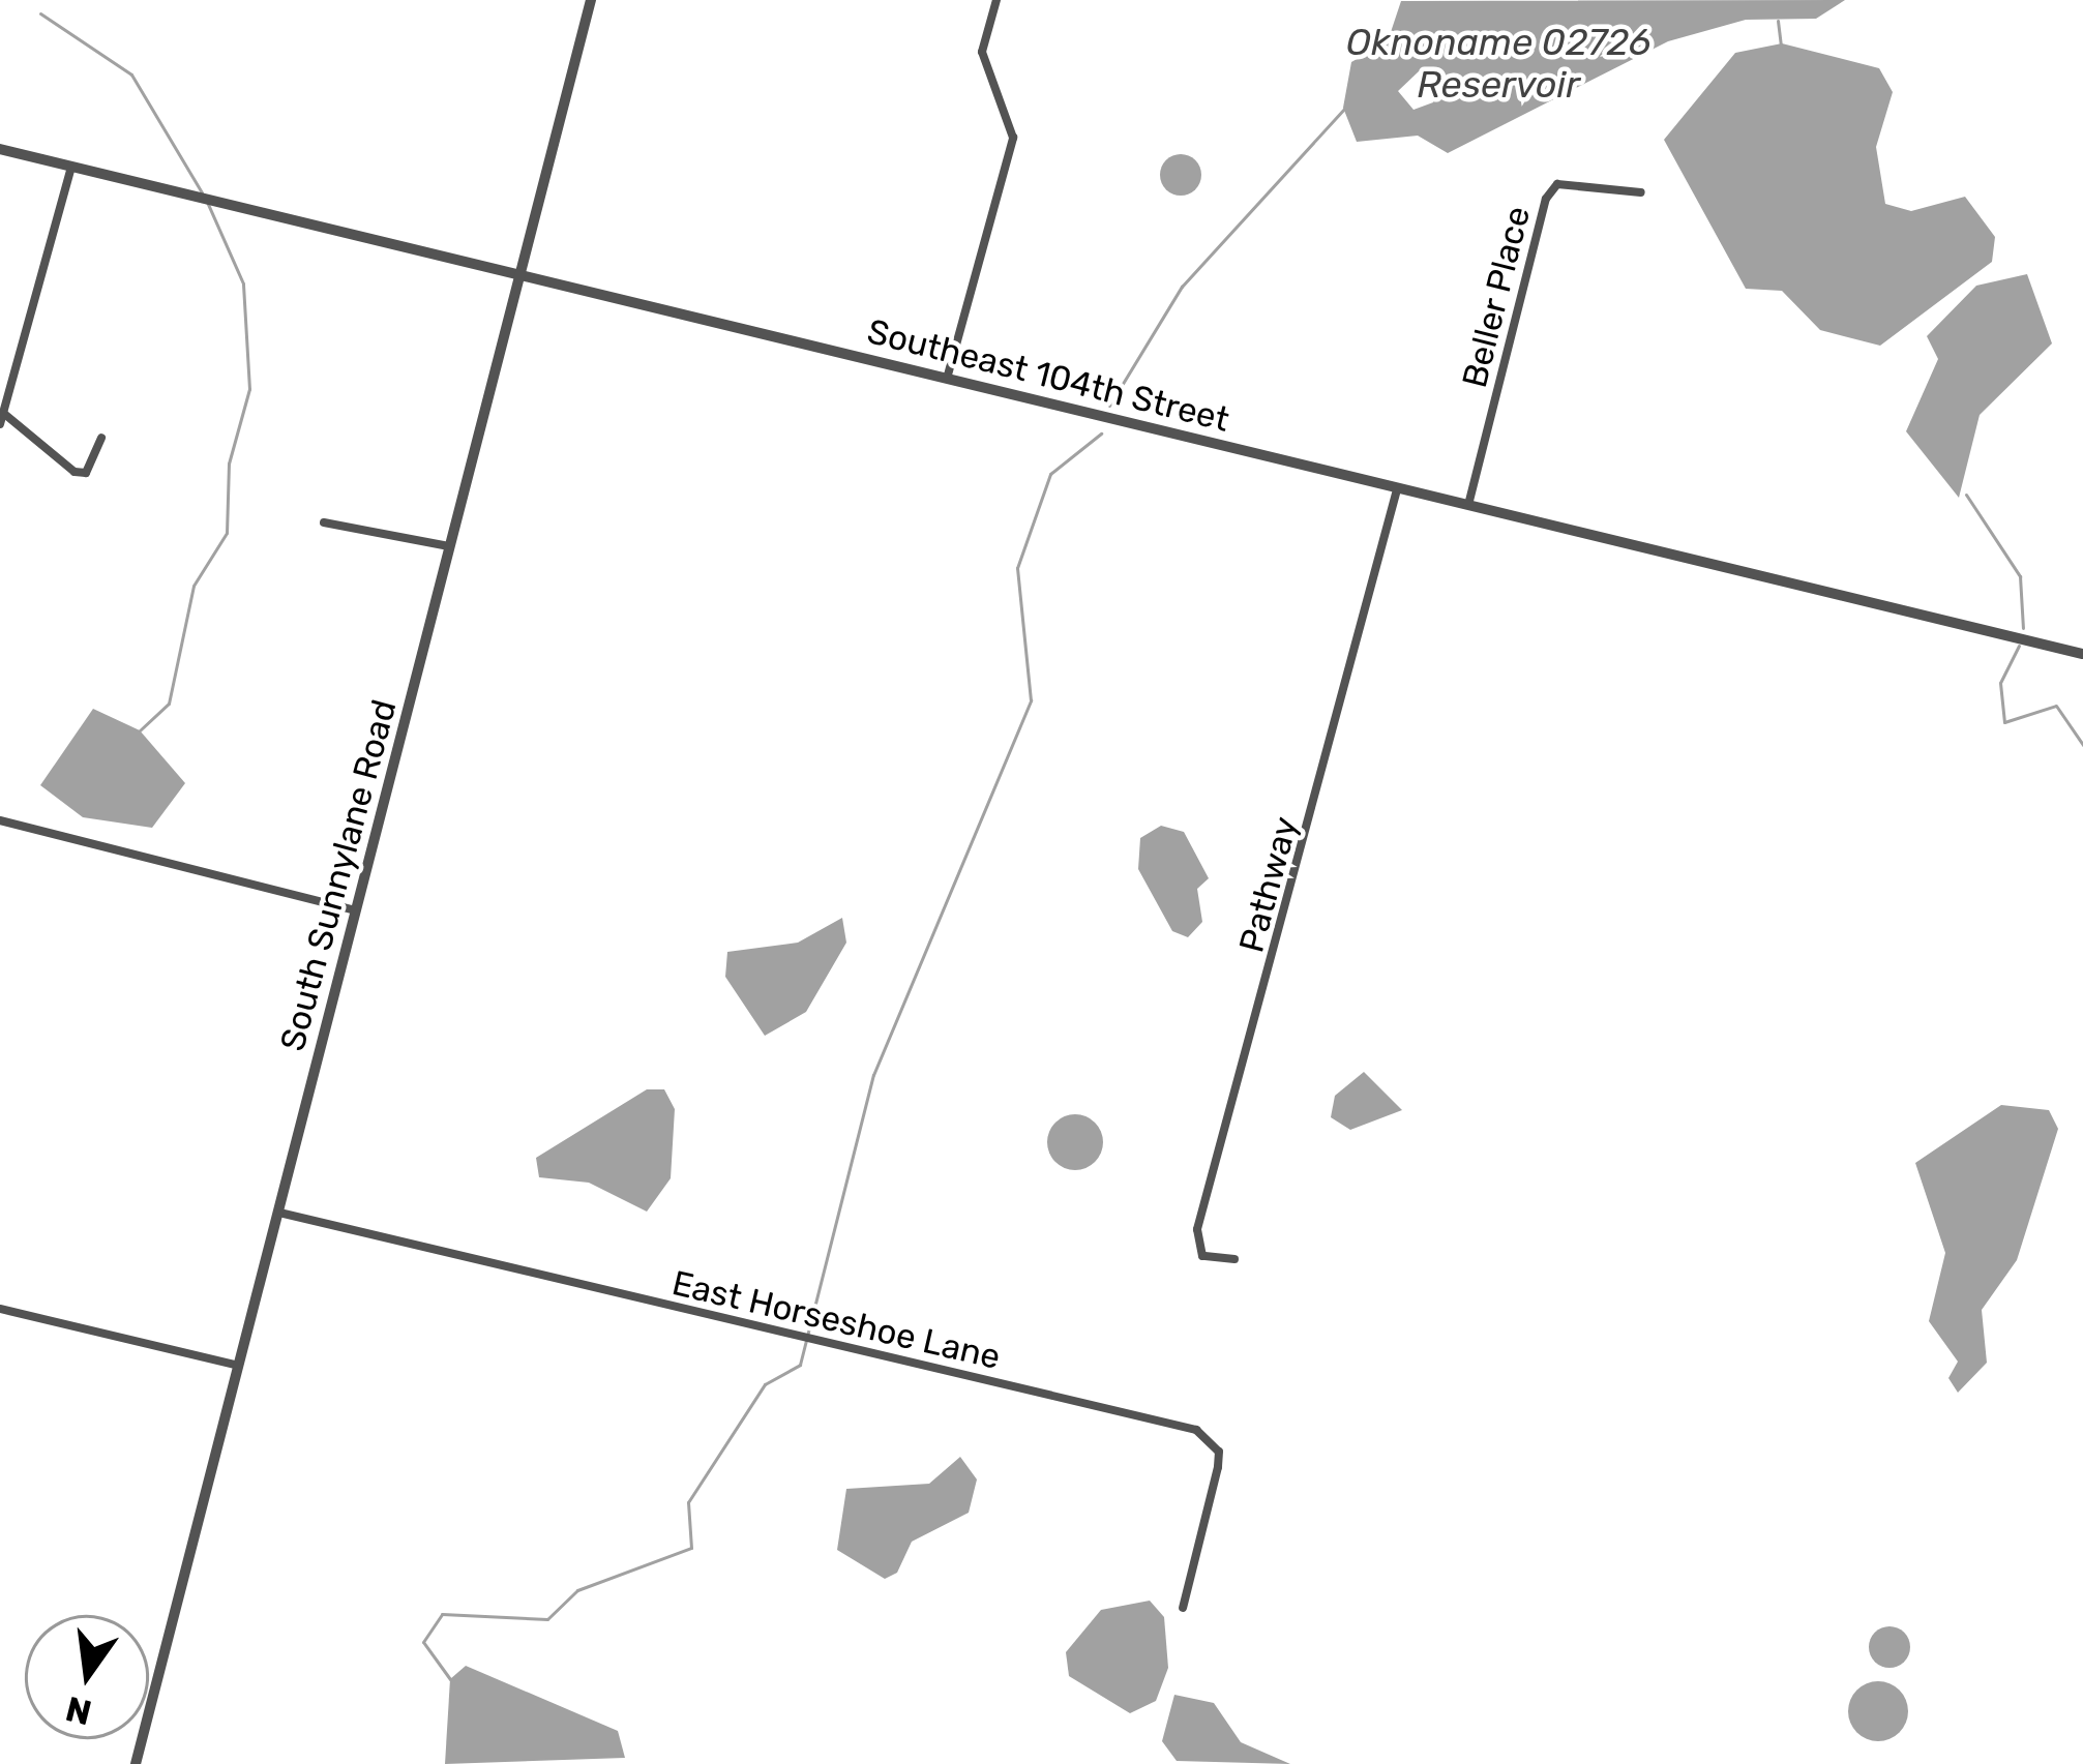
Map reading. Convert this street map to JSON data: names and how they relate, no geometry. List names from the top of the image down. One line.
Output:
{"streets":{"street":["Beller Place","Southeast 104th Street","South Sunnylane Road","Pathway","East Horseshoe Lane"]},"crossings":[["Beller Place","Southeast 104th Street"],["Southeast 104th Street","South Sunnylane Road"],["Southeast 104th Street","Pathway"],["South Sunnylane Road","East Horseshoe Lane"]],"water":["Oknoname 02726 Reservoir"],"north":"bottom"}
